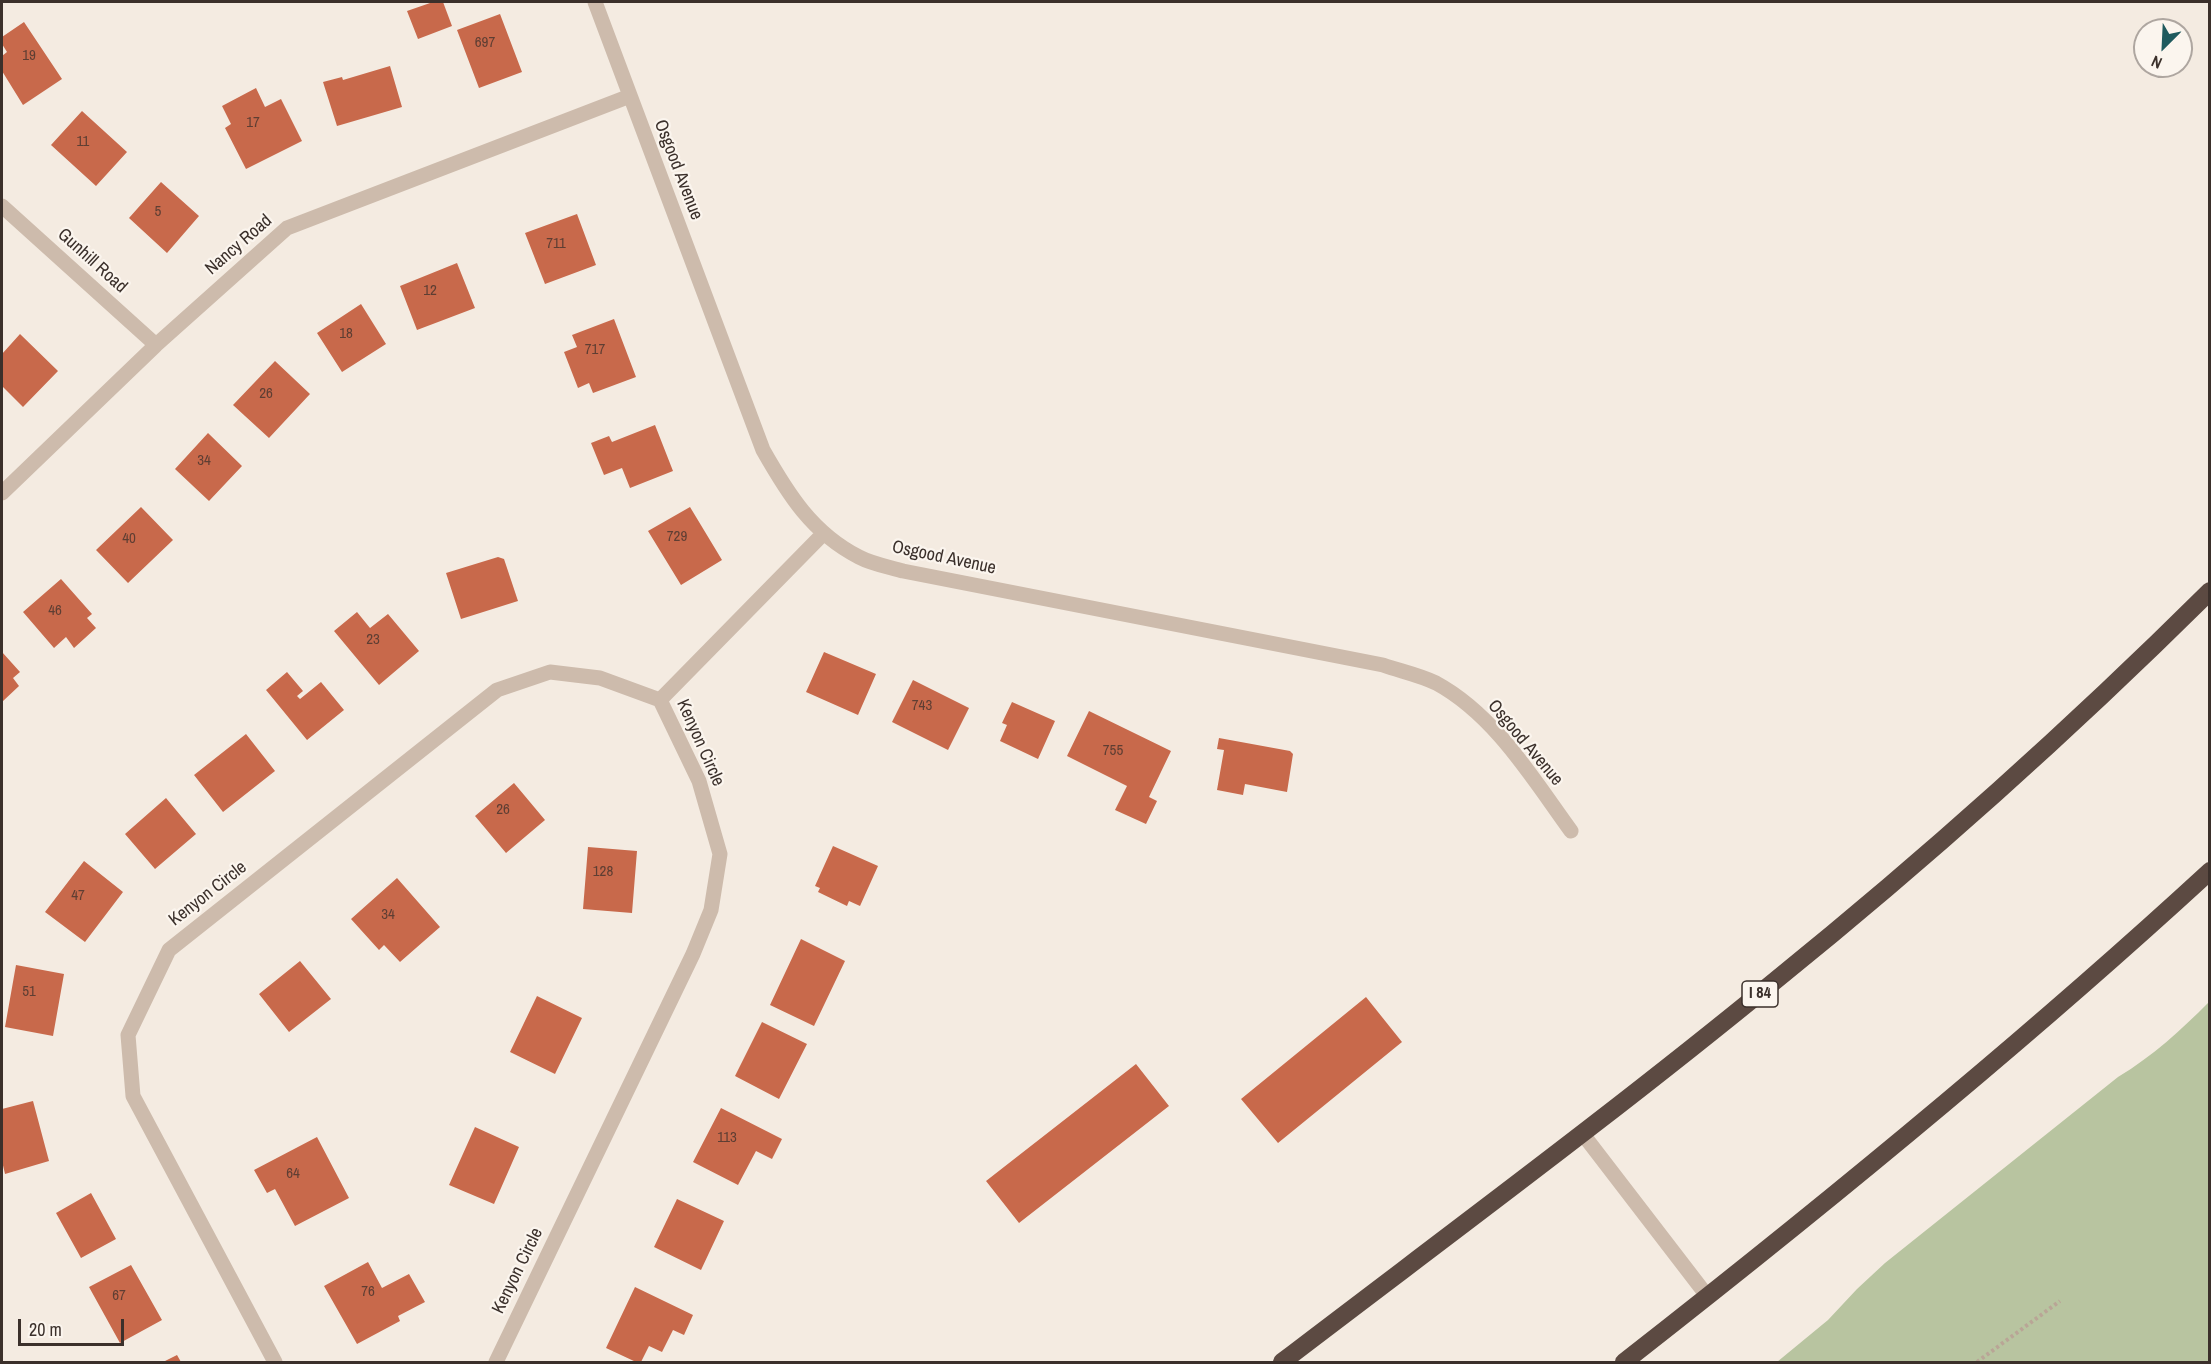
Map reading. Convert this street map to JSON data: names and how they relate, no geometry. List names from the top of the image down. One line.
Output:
{"streets":{"highway":["I 84"],"street":["Osgood Avenue","Nancy Road","Gunhill Road","Kenyon Circle"]},"crossings":[["Osgood Avenue","Nancy Road"],["Osgood Avenue","Kenyon Circle"],["Nancy Road","Gunhill Road"]],"house_numbers":["697","19","17","11","5","711","12","18","717","26","34","729","40","46","23","743","755","26","128","47","34","51","113","64","76","67"],"scale_bar":"20 m","north":"bottom left"}
